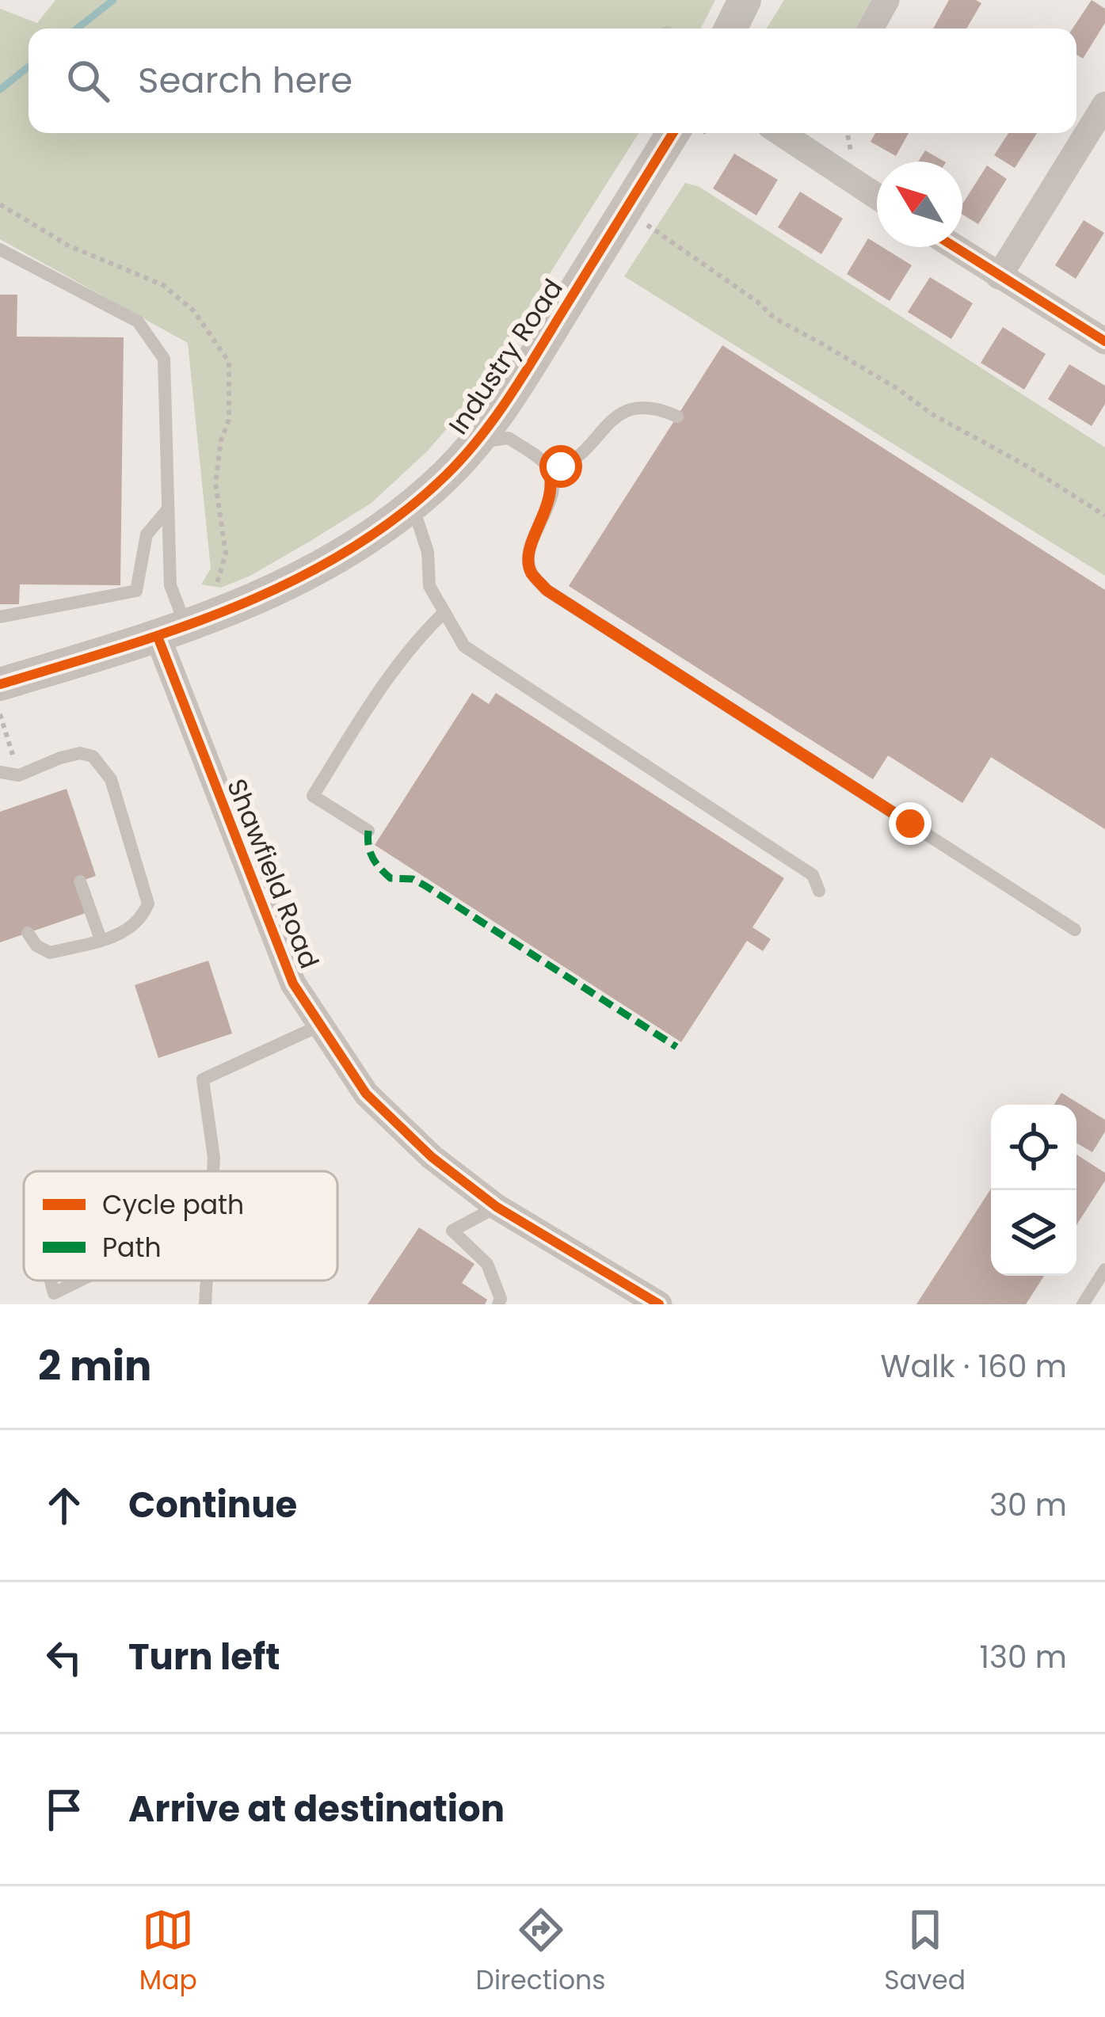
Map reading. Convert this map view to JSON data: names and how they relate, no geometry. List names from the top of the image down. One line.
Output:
{"streets":{"street":["Industry Road","Shawfield Road"]},"crossings":[["Industry Road","Shawfield Road"]],"legend":["Cycle path","Path"],"north":"top left","page":{"search":"Search here","heading":["2 min","Walk · 160 m"],"list":[["Continue","30 m"],["Turn left","130 m"],"Arrive at destination"],"nav":["Map","Directions","Saved"]}}
